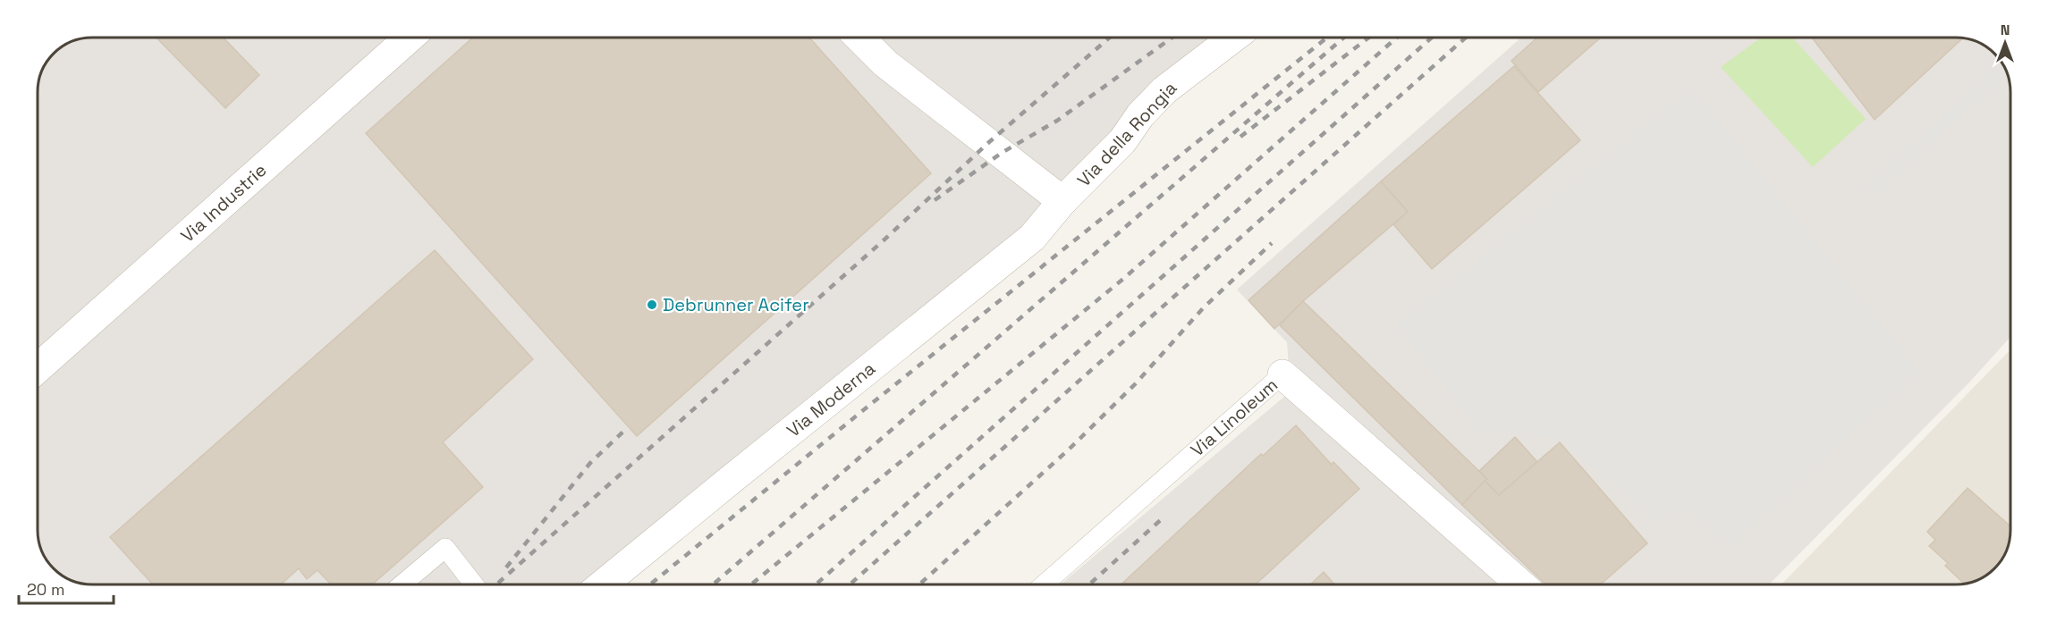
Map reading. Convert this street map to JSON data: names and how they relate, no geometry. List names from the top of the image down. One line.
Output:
{"streets":{"street":["Via della Rongia","Via Industrie","Via Moderna","Via Linoleum"]},"crossings":[["Via della Rongia","Via Moderna"]],"places":["Debrunner Acifer"],"scale_bar":"20 m","north":"top"}
